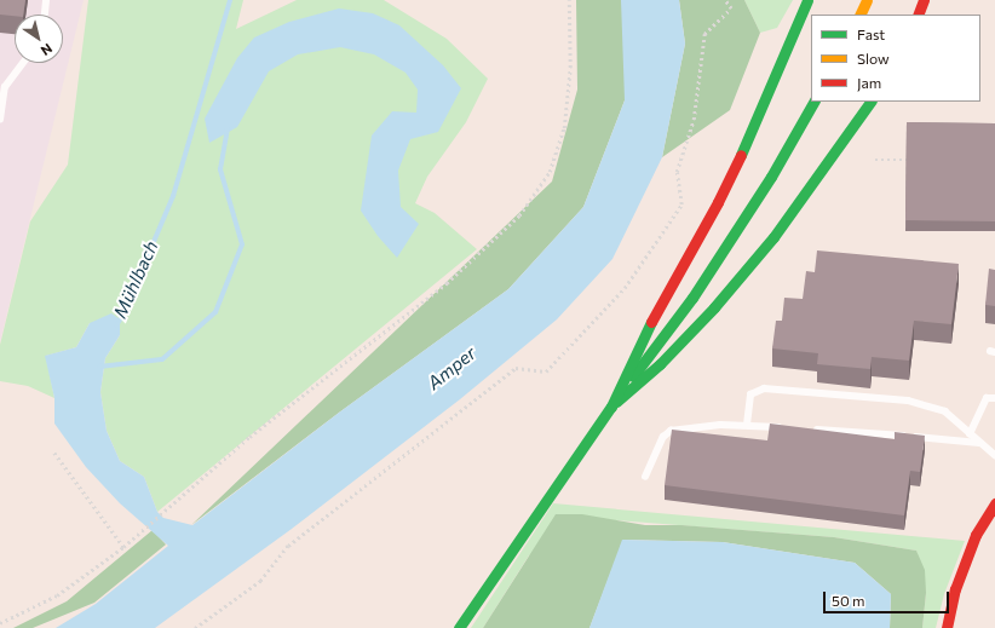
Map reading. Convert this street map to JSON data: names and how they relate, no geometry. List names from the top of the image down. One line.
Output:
{"water":["Mühlbach","Amper"],"legend":["Fast","Slow","Jam"],"scale_bar":"50 m","north":"bottom right"}
